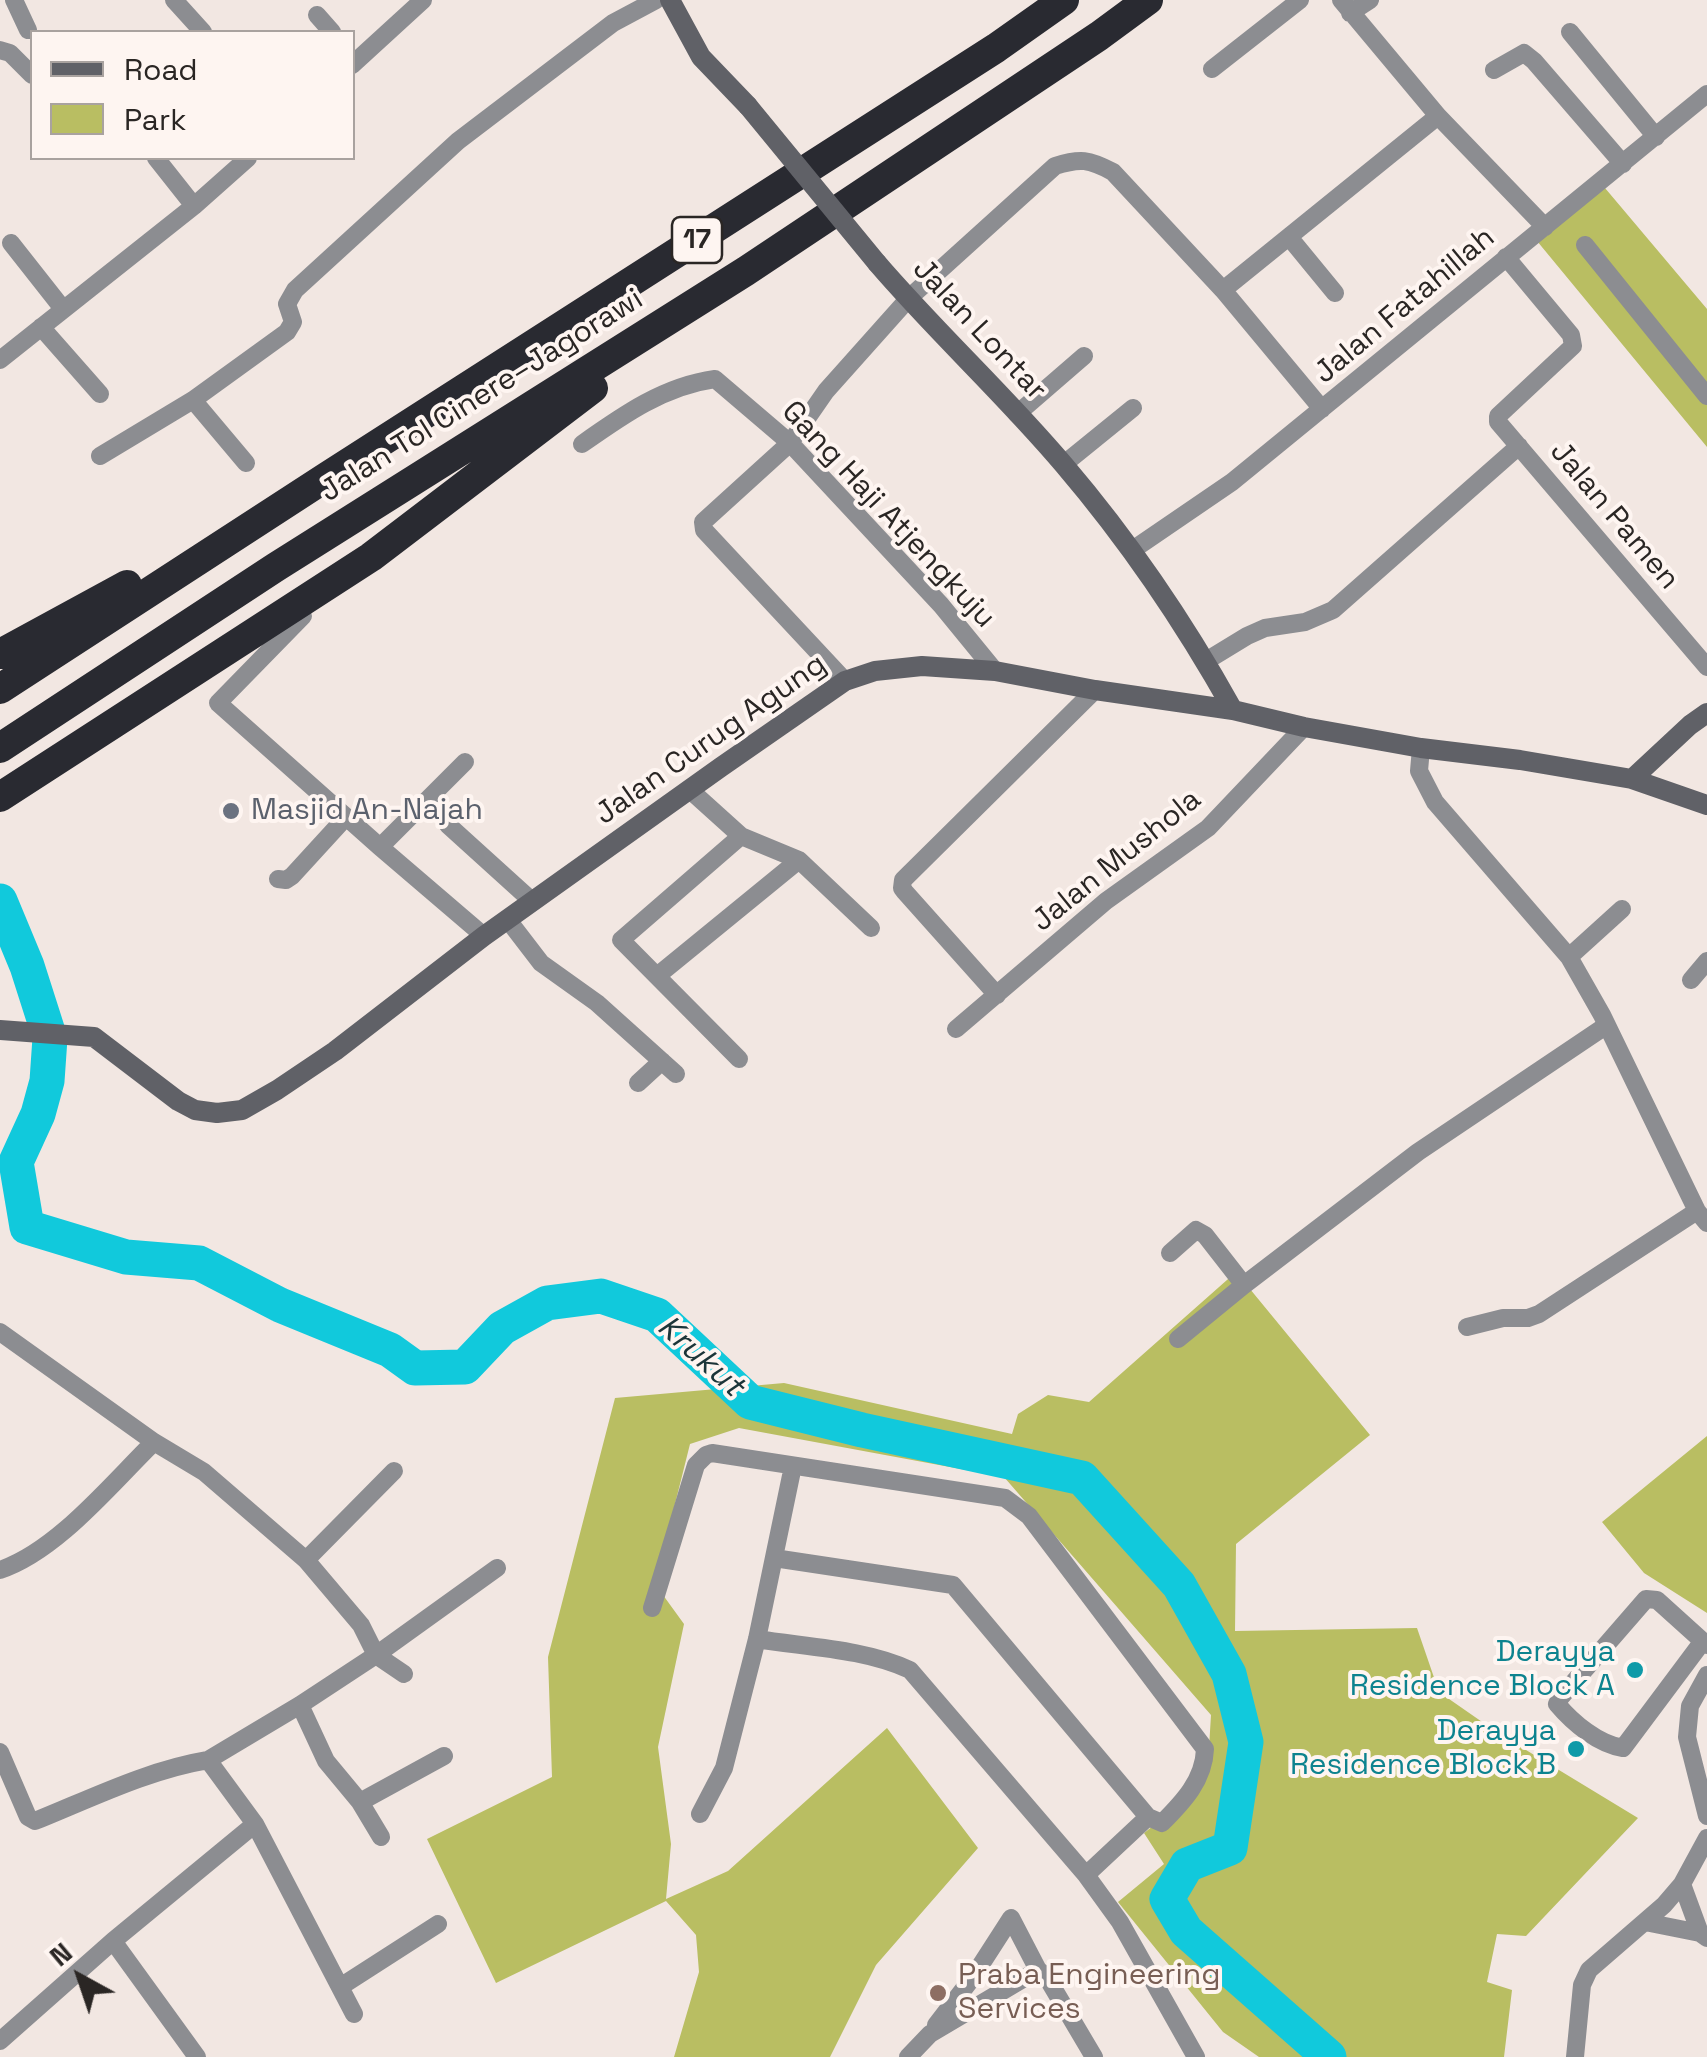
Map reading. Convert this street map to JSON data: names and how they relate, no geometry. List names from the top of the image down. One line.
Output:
{"streets":{"highway":["17","Jalan Tol Cinere–Jagorawi"],"street":["Jalan Fatahillah","Jalan Lontar","Gang Haji Atjengkuju","Jalan Pamen","Jalan Curug Agung","Jalan Mushola"]},"crossings":[["Jalan Fatahillah","Jalan Lontar"],["Jalan Lontar","Jalan Curug Agung"],["Gang Haji Atjengkuju","Jalan Curug Agung"],["Jalan Curug Agung","Jalan Mushola"]],"water":["Krukut"],"places":["Masjid An-Najah","Derayya Residence Block A","Derayya Residence Block B","Praba Engineering Services"],"legend":["Road","Park"],"north":"top left"}
